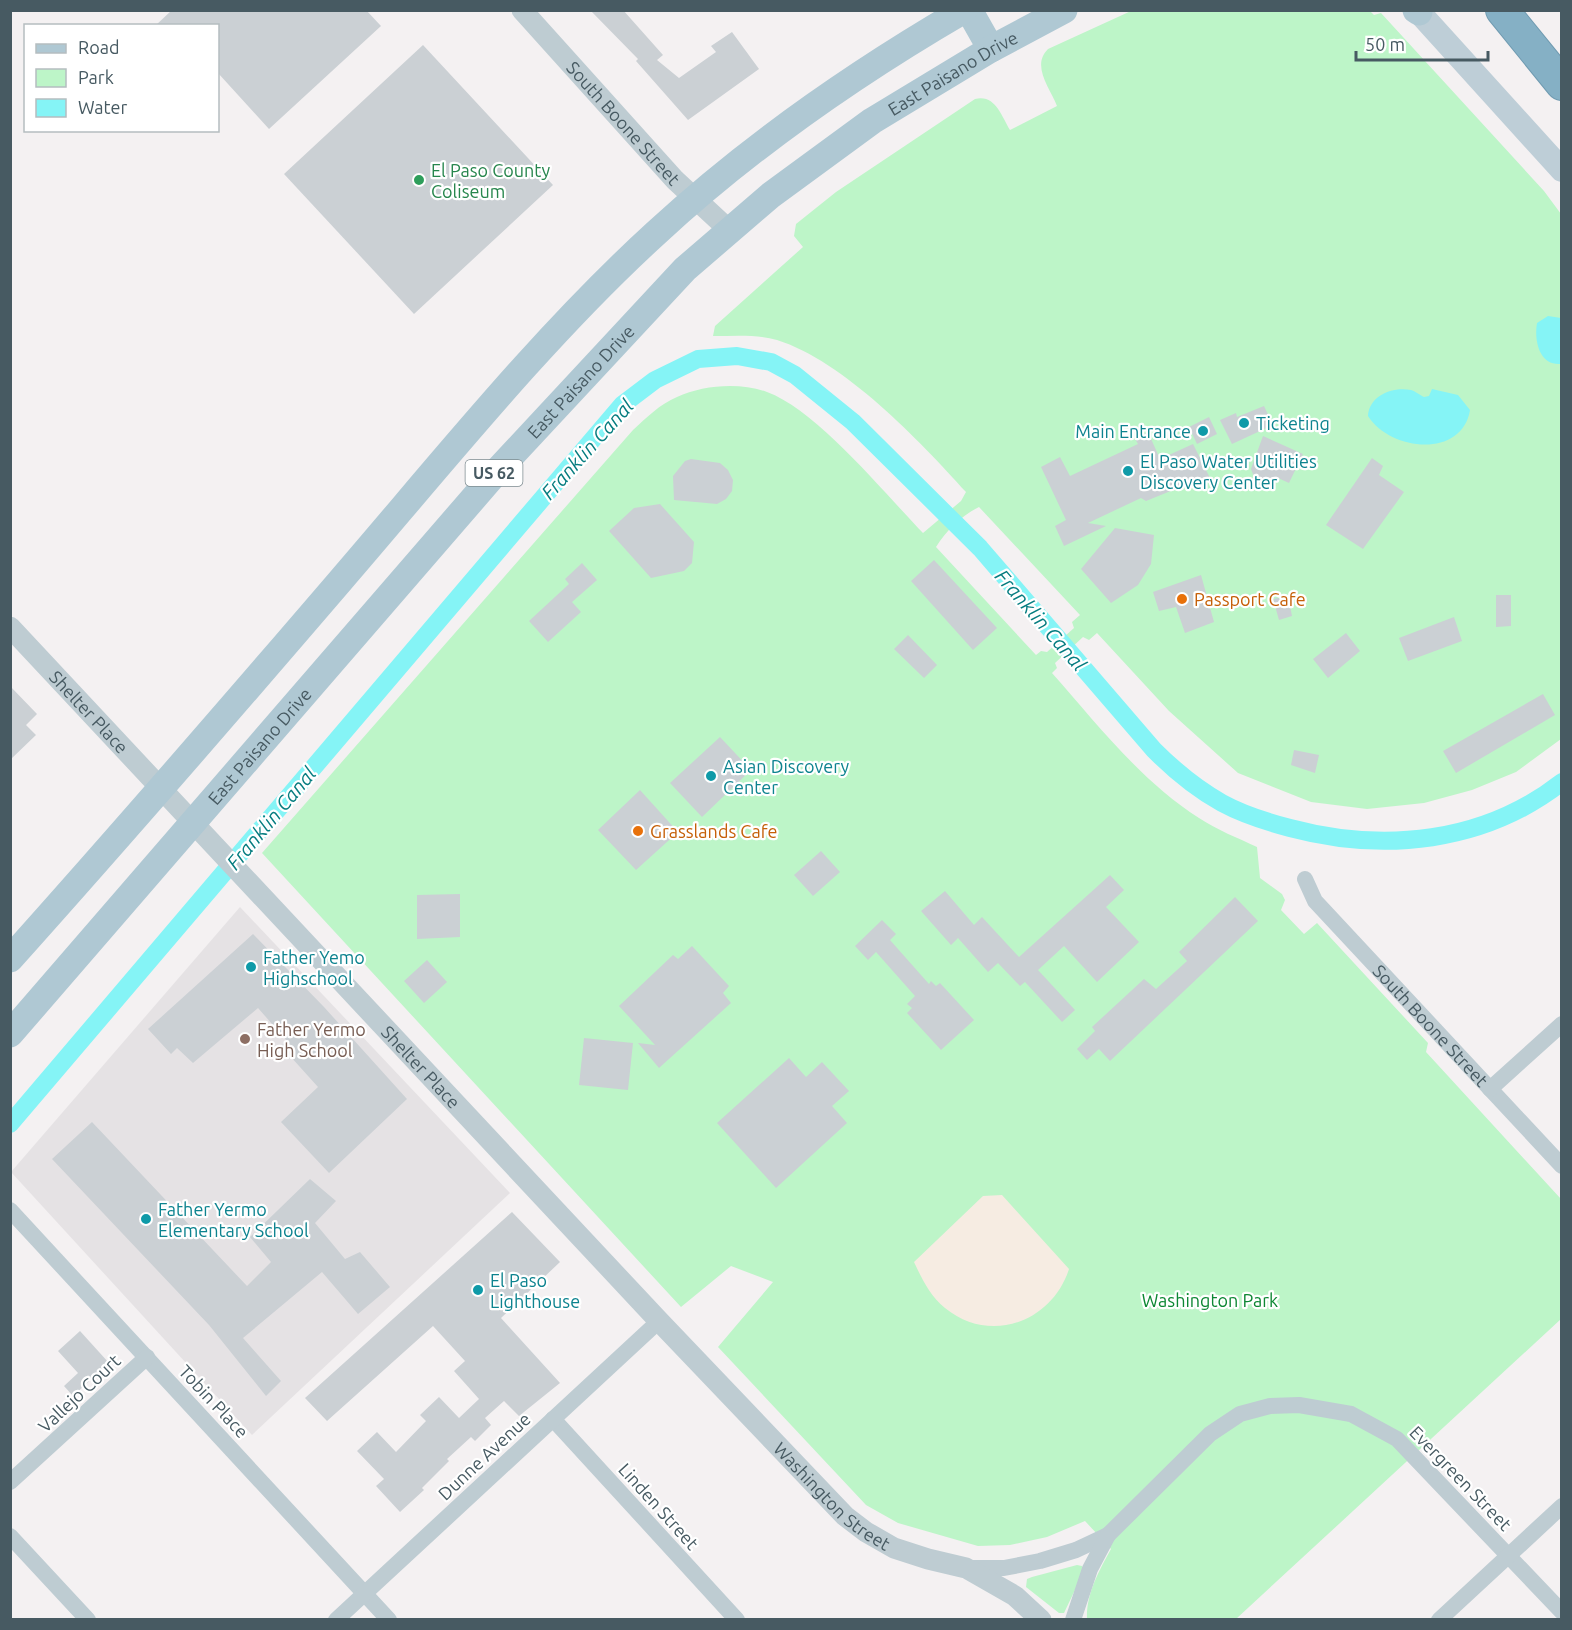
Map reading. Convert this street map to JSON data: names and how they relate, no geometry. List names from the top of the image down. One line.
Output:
{"streets":{"main road":["East Paisano Drive","US 62"],"street":["South Boone Street","Shelter Place","Vallejo Court","Tobin Place","Dunne Avenue","Evergreen Street","Washington Street","Linden Street"]},"crossings":[["East Paisano Drive","South Boone Street"],["East Paisano Drive","Shelter Place"],["South Boone Street","US 62"],["US 62","Shelter Place"],["Shelter Place","Dunne Avenue"],["Shelter Place","Washington Street"],["Vallejo Court","Tobin Place"],["Tobin Place","Dunne Avenue"],["Dunne Avenue","Washington Street"],["Dunne Avenue","Linden Street"],["Evergreen Street","Washington Street"]],"water":["Franklin Canal"],"parks":["Washington Park"],"places":["El Paso County Coliseum","Ticketing","Main Entrance","El Paso Water Utilities Discovery Center","Passport Cafe","Asian Discovery Center","Grasslands Cafe","Father Yemo Highschool","Father Yermo High School","Father Yermo Elementary School","El Paso Lighthouse"],"legend":["Road","Park","Water"],"scale_bar":"50 m"}
